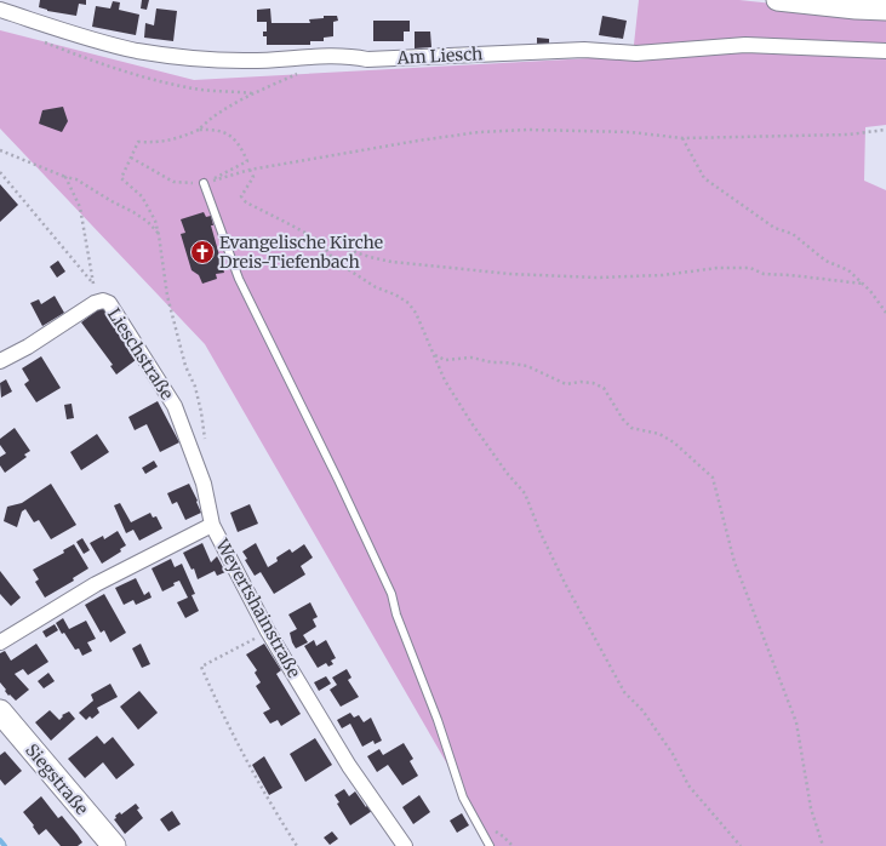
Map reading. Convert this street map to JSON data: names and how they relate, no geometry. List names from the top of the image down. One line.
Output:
{"streets":{"main road":["Siegstraße"],"street":["Am Liesch","Lieschstraße","Weyertshainstraße"]},"crossings":[["Lieschstraße","Weyertshainstraße"]],"places":{"church":["Evangelische Kirche Dreis-Tiefenbach"]}}
